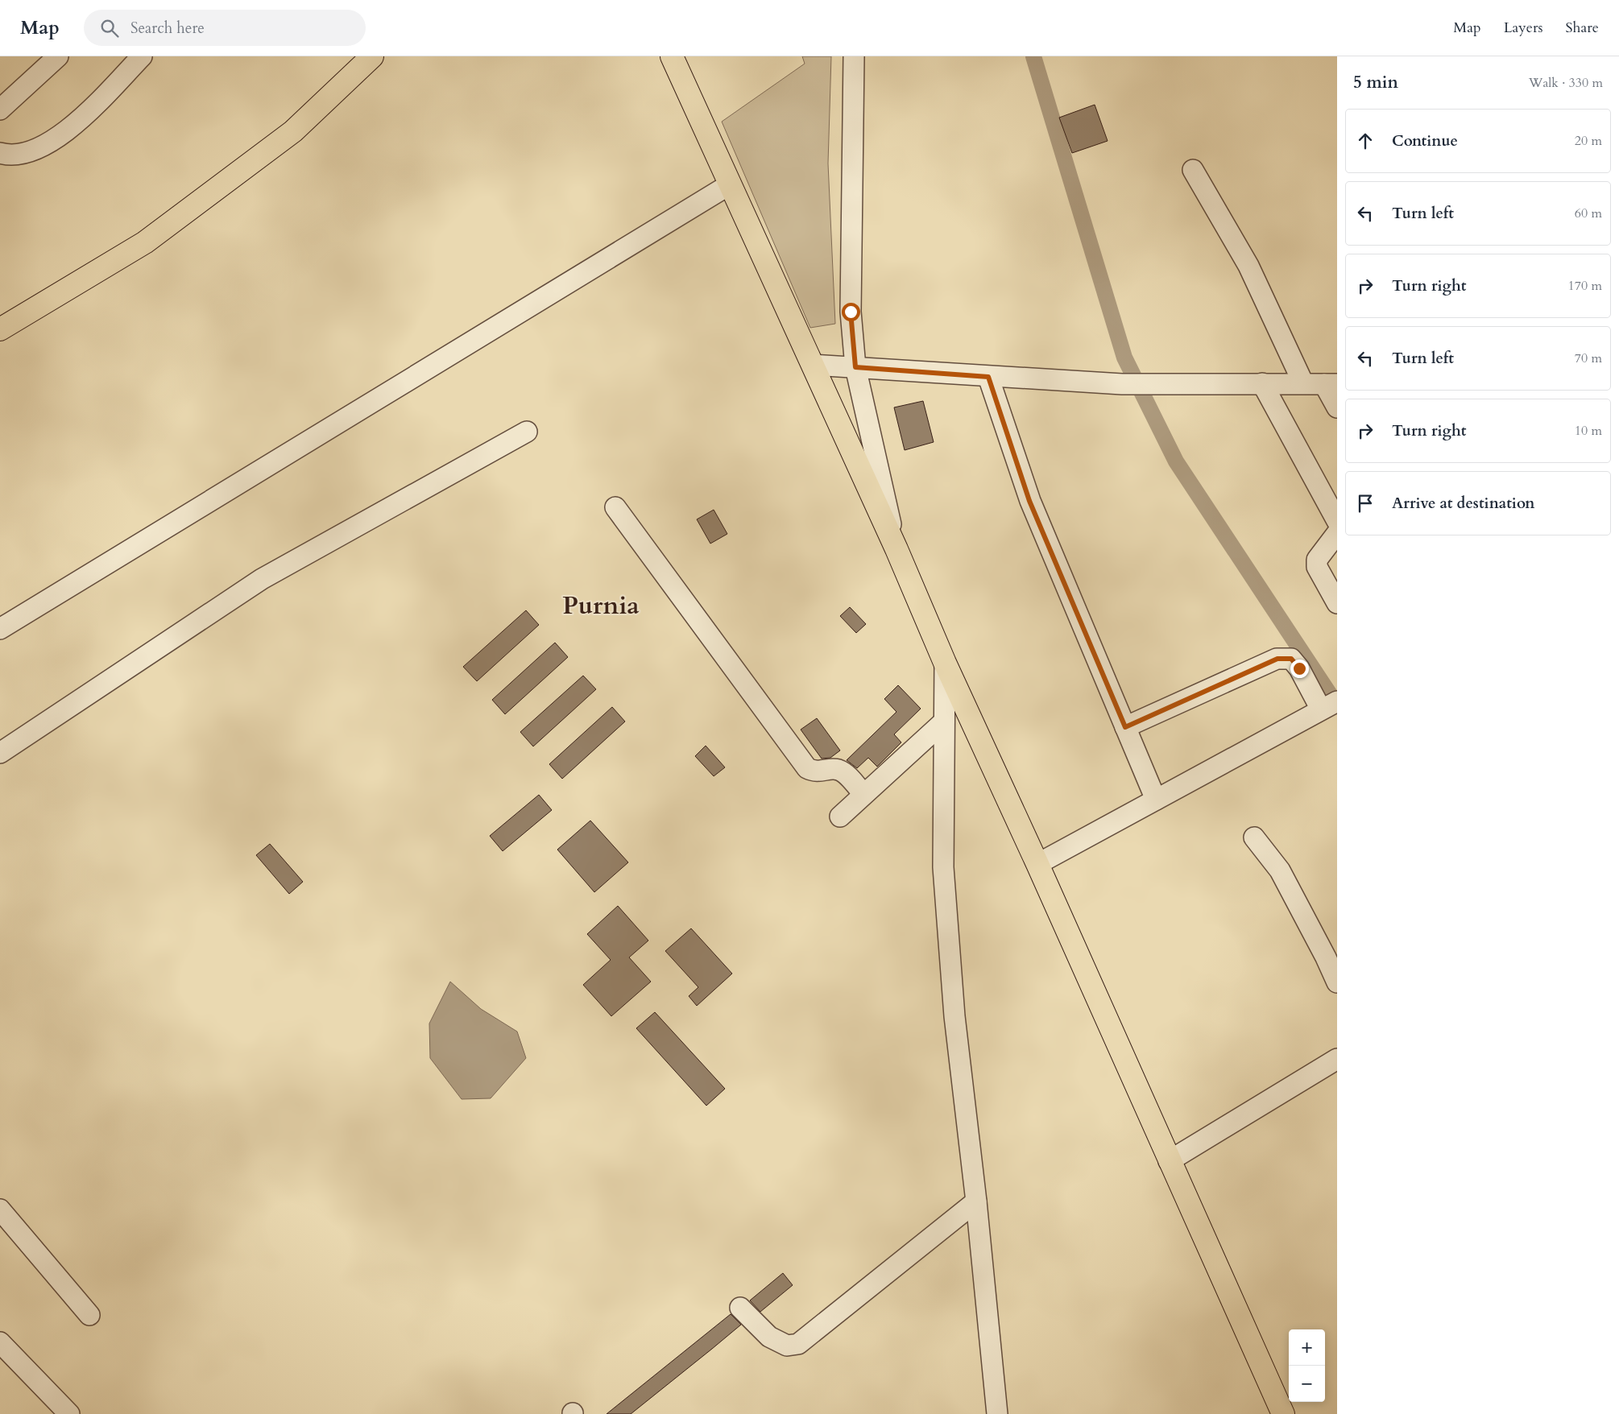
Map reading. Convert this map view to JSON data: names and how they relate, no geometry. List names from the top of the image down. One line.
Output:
{"districts":["Purnia"],"page":{"header":"Map","search":"Search here","nav":["Map","Layers","Share"],"heading":["5 min","Walk · 330 m"],"list":[["Continue","20 m"],["Turn left","60 m"],["Turn right","170 m"],["Turn left","70 m"],["Turn right","10 m"],"Arrive at destination"],"map_buttons":["+","−"]}}
